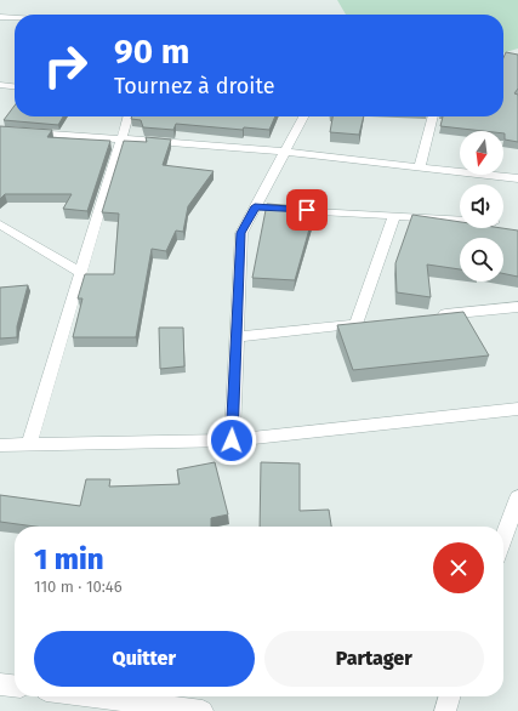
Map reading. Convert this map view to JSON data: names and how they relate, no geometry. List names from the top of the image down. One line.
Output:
{"north":"bottom","page":{"turn":["90 m","Tournez à droite"],"heading":["1 min","110 m · 10:46"],"buttons":["Quitter","Partager"]}}
